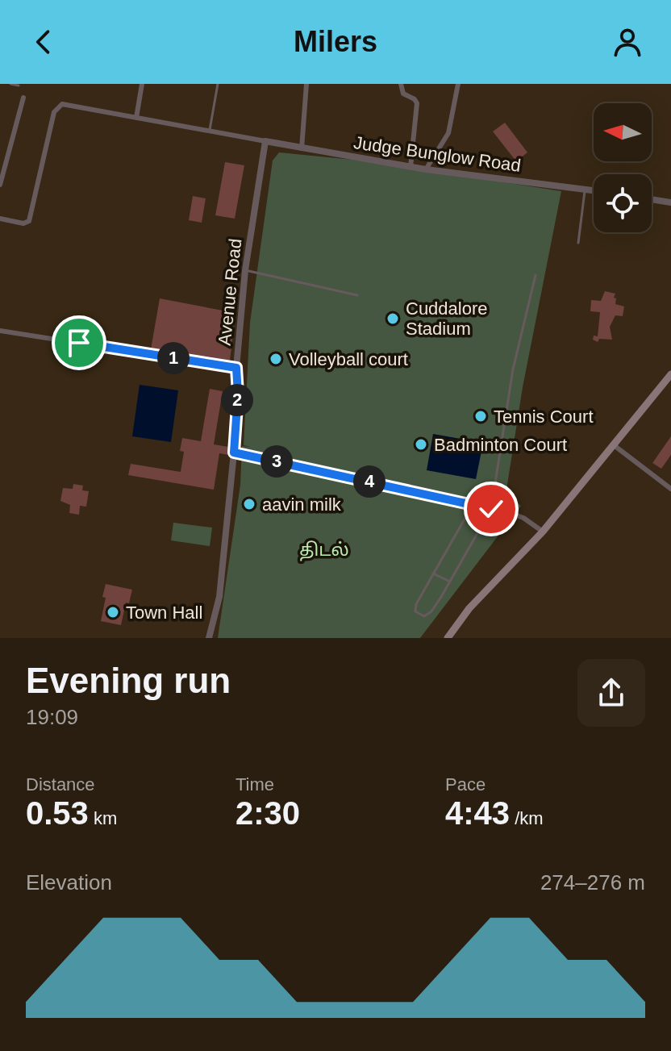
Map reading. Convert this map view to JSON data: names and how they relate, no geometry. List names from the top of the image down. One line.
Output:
{"streets":{"street":["Judge Bunglow Road","Avenue Road"]},"crossings":[["Judge Bunglow Road","Avenue Road"]],"parks":["திடல்"],"places":["Cuddalore Stadium","Volleyball court","Tennis Court","Badminton Court","aavin milk","Town Hall"],"north":"left","page":{"header":"Milers","pins":["1","2","3","4"],"heading":["Evening run","19:09"],"stats":[["Distance","0.53 km"],["Time","2:30"],["Pace","4:43 /km"]],"chart":["Elevation","274–276 m"]}}
